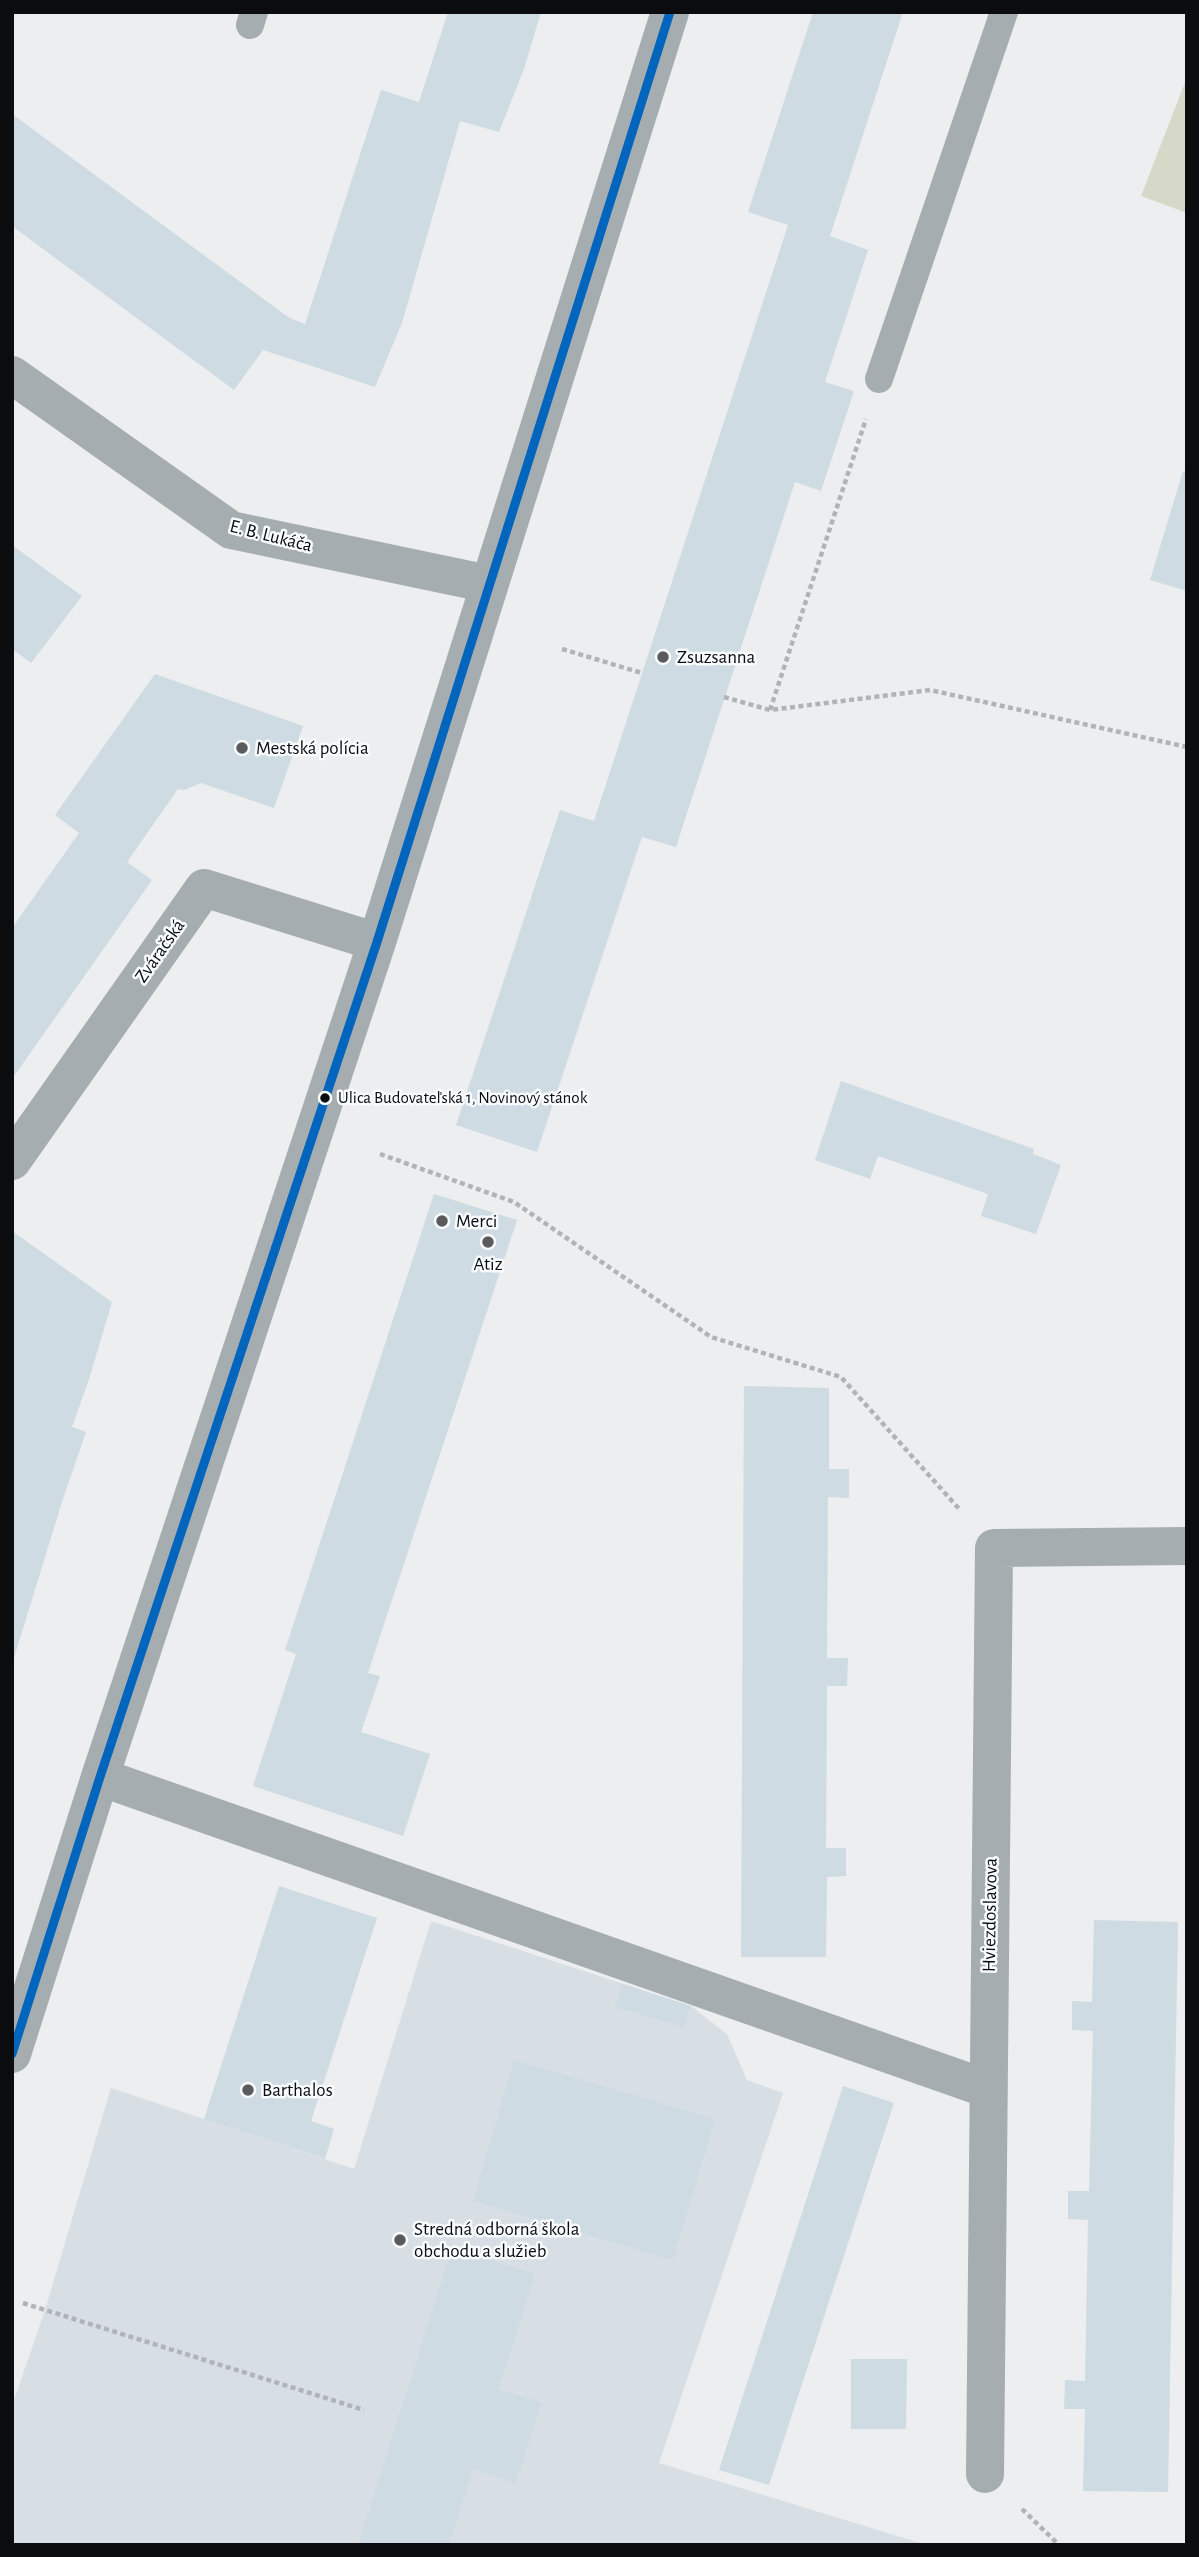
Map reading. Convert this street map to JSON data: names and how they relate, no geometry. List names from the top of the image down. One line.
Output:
{"streets":{"street":["E. B. Lukáča","Zváračská","Hviezdoslavova"]},"places":["Zsuzsanna","Mestská polícia","Ulica Budovateľská 1, Novinový stánok","Merci","Atiz","Barthalos","Stredná odborná škola obchodu a služieb"]}
